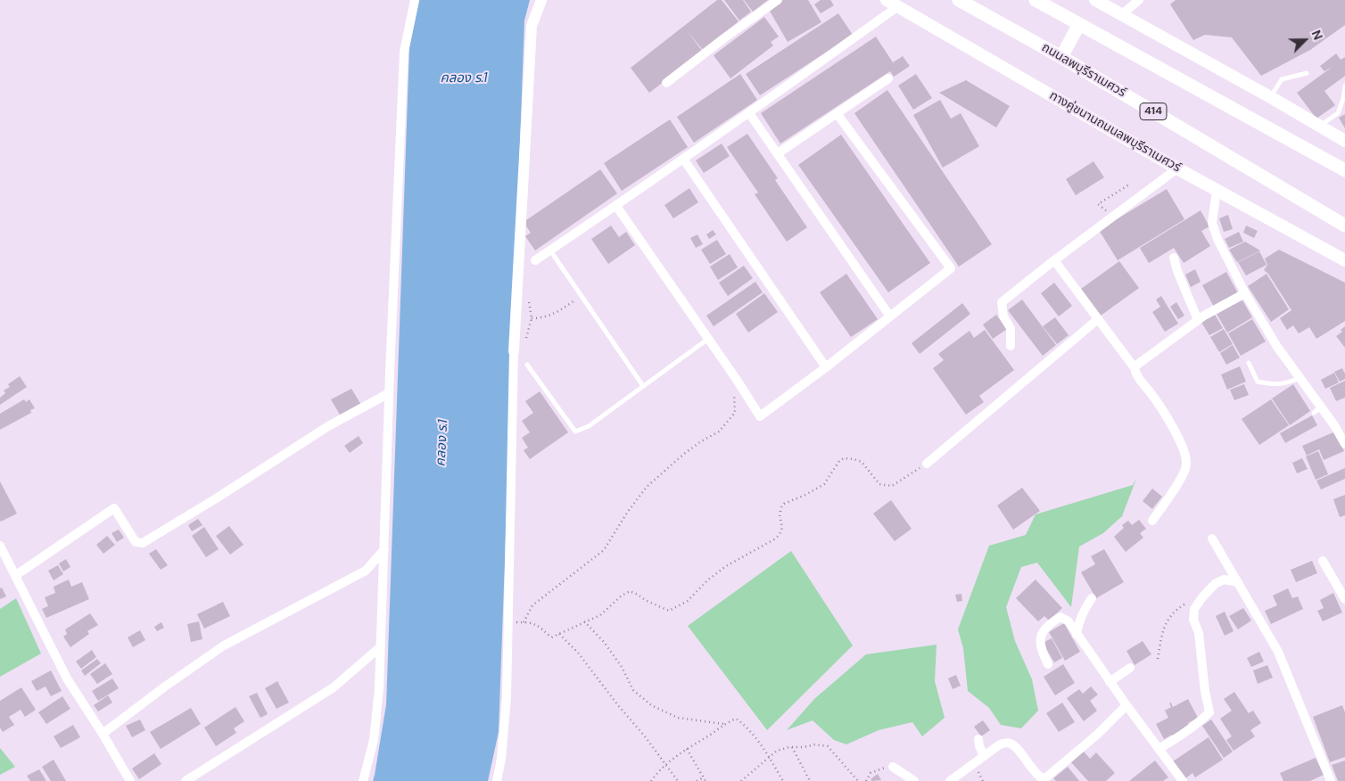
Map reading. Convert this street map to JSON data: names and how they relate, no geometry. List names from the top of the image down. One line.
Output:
{"streets":{"main road":["ถนนลพบุรีราเมศวร์","414","ทางคู่ขนานถนนลพบุรีราเมศวร์"]},"water":["คลอง ร.1"],"north":"top right"}
